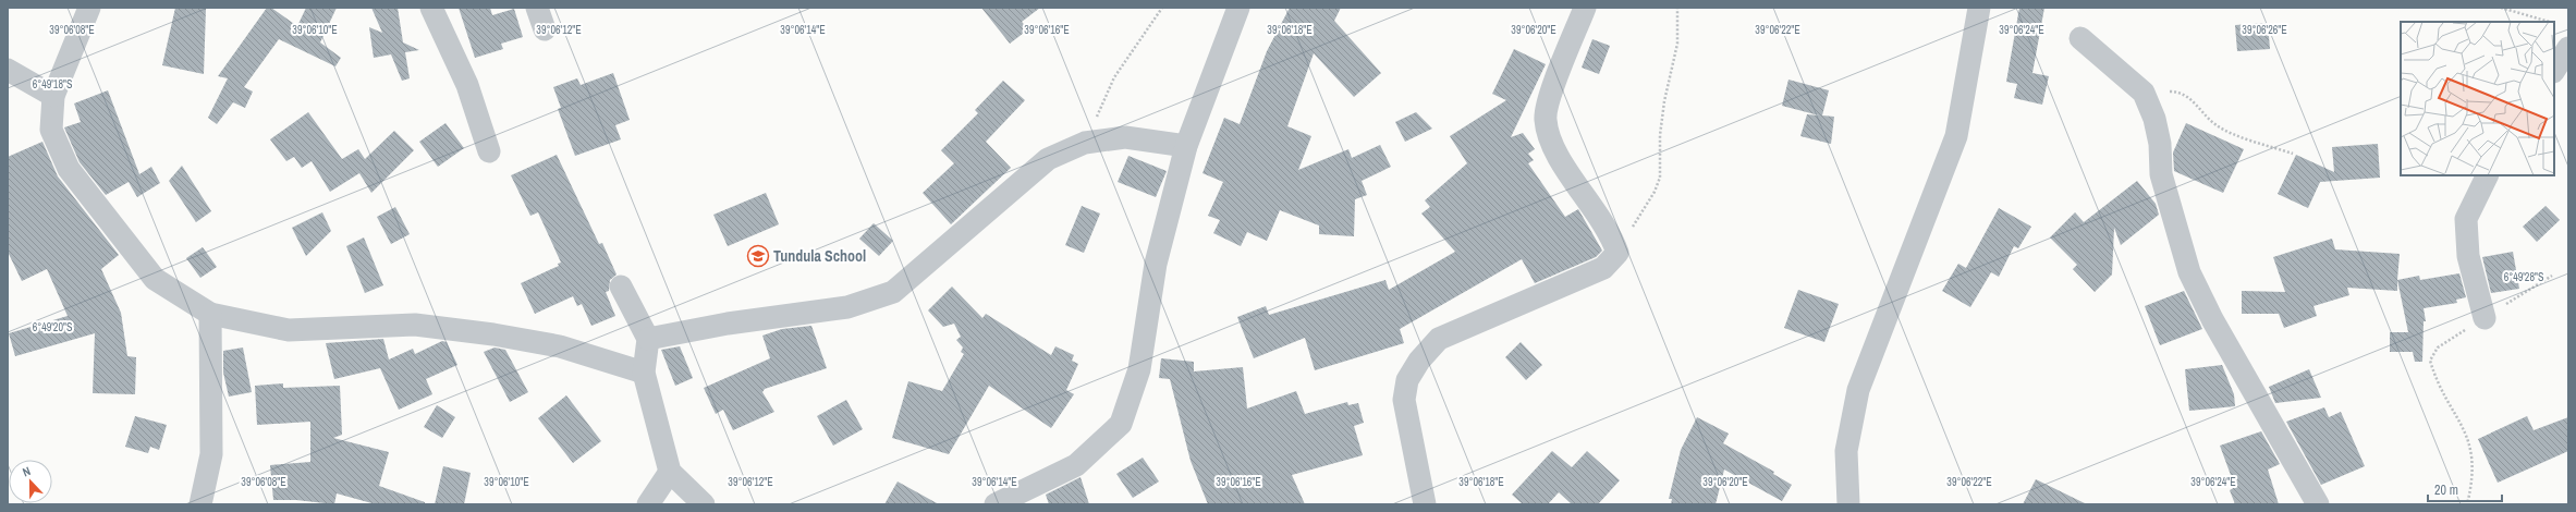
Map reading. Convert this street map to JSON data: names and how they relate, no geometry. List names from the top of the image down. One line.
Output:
{"places":{"school or university":["Tundula School"]},"scale_bar":"20 m","north":"top","coordinates":["39°06'08\"E","39°06'10\"E","39°06'12\"E","39°06'14\"E","39°06'16\"E","39°06'18\"E","39°06'20\"E","39°06'22\"E","39°06'24\"E","39°06'26\"E","6°49'18\"S","6°49'28\"S","6°49'20\"S"]}
